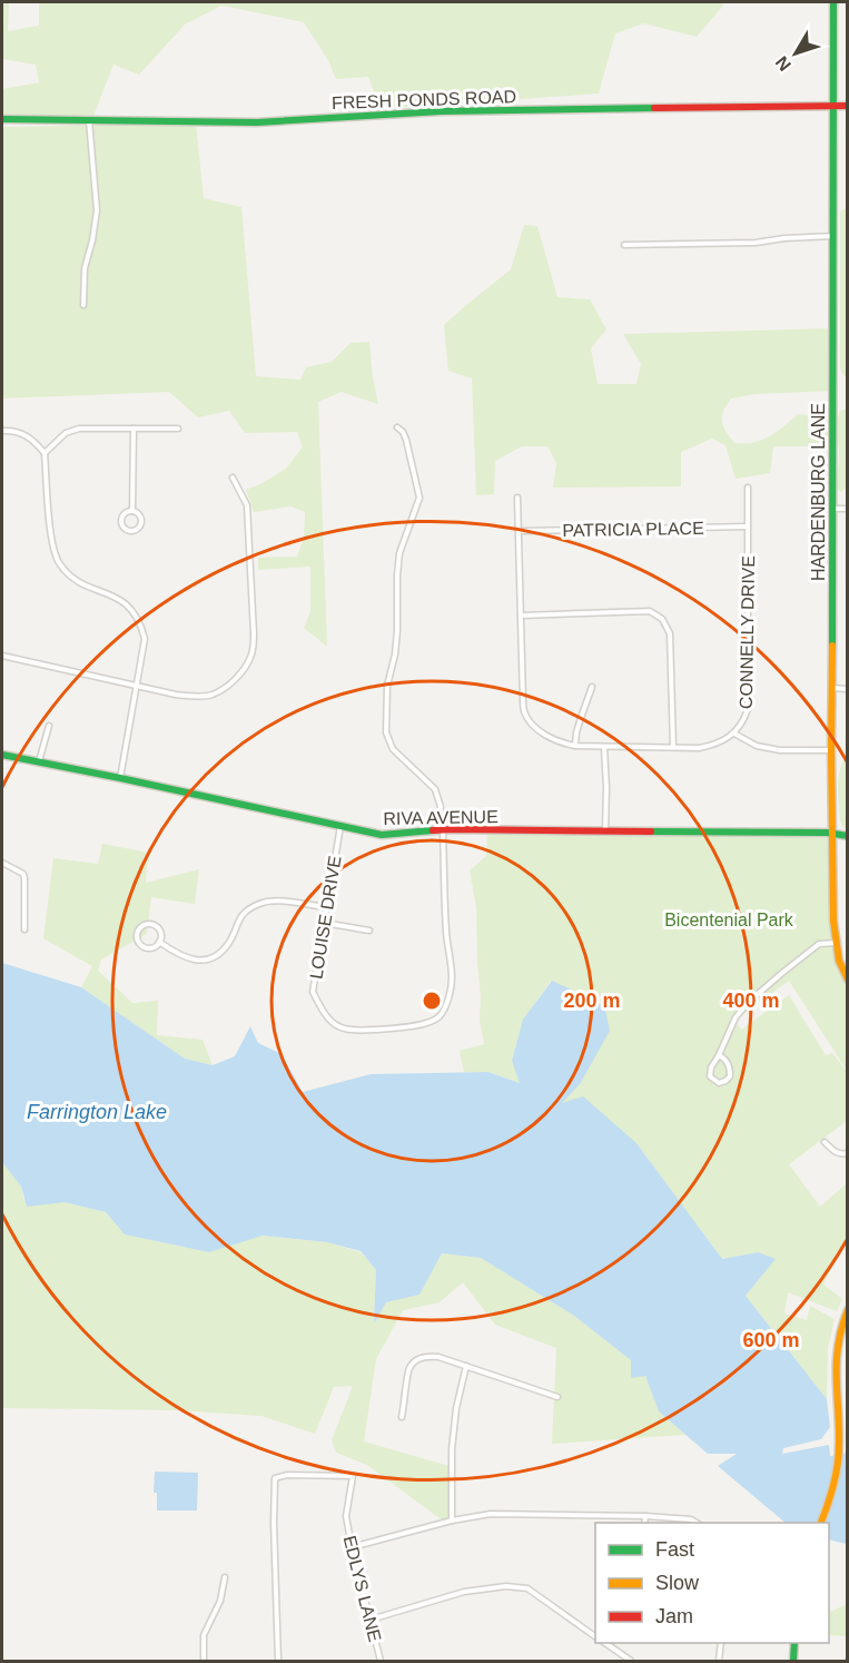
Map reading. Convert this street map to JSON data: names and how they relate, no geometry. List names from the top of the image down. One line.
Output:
{"streets":{"street":["FRESH PONDS ROAD","HARDENBURG LANE","PATRICIA PLACE","CONNELLY DRIVE","RIVA AVENUE","LOUISE DRIVE","EDLYS LANE"]},"crossings":[["FRESH PONDS ROAD","HARDENBURG LANE"],["HARDENBURG LANE","RIVA AVENUE"],["PATRICIA PLACE","CONNELLY DRIVE"],["RIVA AVENUE","LOUISE DRIVE"]],"water":["Farrington Lake"],"parks":["Bicentenial Park"],"legend":["Fast","Slow","Jam"],"north":"bottom left","rings":["200 m","400 m","600 m"]}
